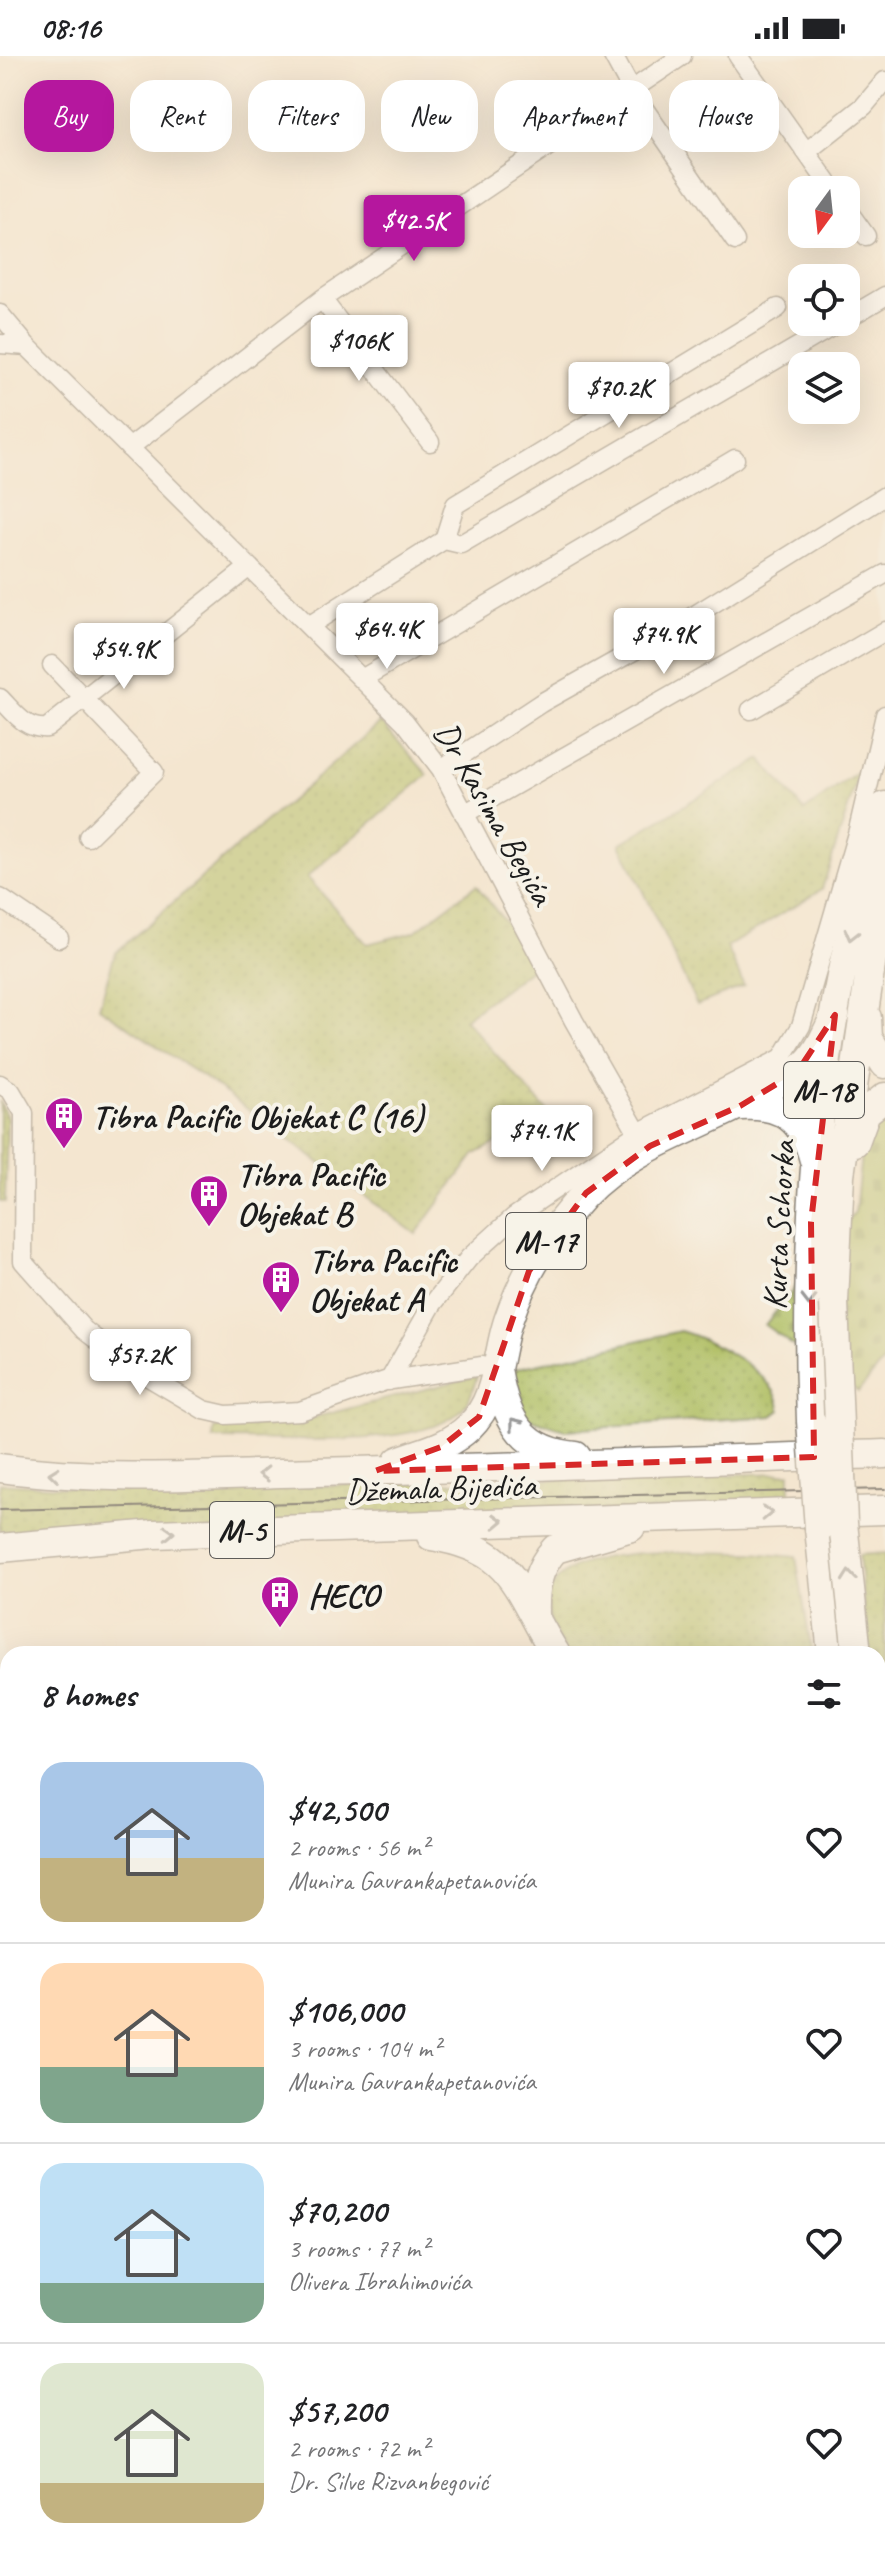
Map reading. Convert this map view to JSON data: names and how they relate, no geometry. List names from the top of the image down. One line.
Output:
{"streets":{"main road":["M-18","Kurta Schorka","M-17","Džemala Bijedića","M-5"],"street":["Dr Kasima Begića"]},"crossings":[["Dr Kasima Begića","M-17"],["M-17","Džemala Bijedića"]],"places":{"building":["Tibra Pacific Objekat C (16)","Tibra Pacific Objekat B","Tibra Pacific Objekat A","HECO"]},"north":"bottom","page":{"status":"08:16","chip":["Buy","Rent","Filters","New","Apartment","House"],"price":["$42.5K","$106K","$70.2K","$64.4K","$74.9K","$54.9K","$74.1K","$57.2K"],"heading":"8 homes","list":[{"name":"$42,500","note":"2 rooms · 56 m² · Munira Gavrankapetanovića"},{"name":"$106,000","note":"3 rooms · 104 m² · Munira Gavrankapetanovića"},{"name":"$70,200","note":"3 rooms · 77 m² · Olivera Ibrahimovića"},{"name":"$57,200","note":"2 rooms · 72 m² · Dr. Silve Rizvanbegović"}]}}
